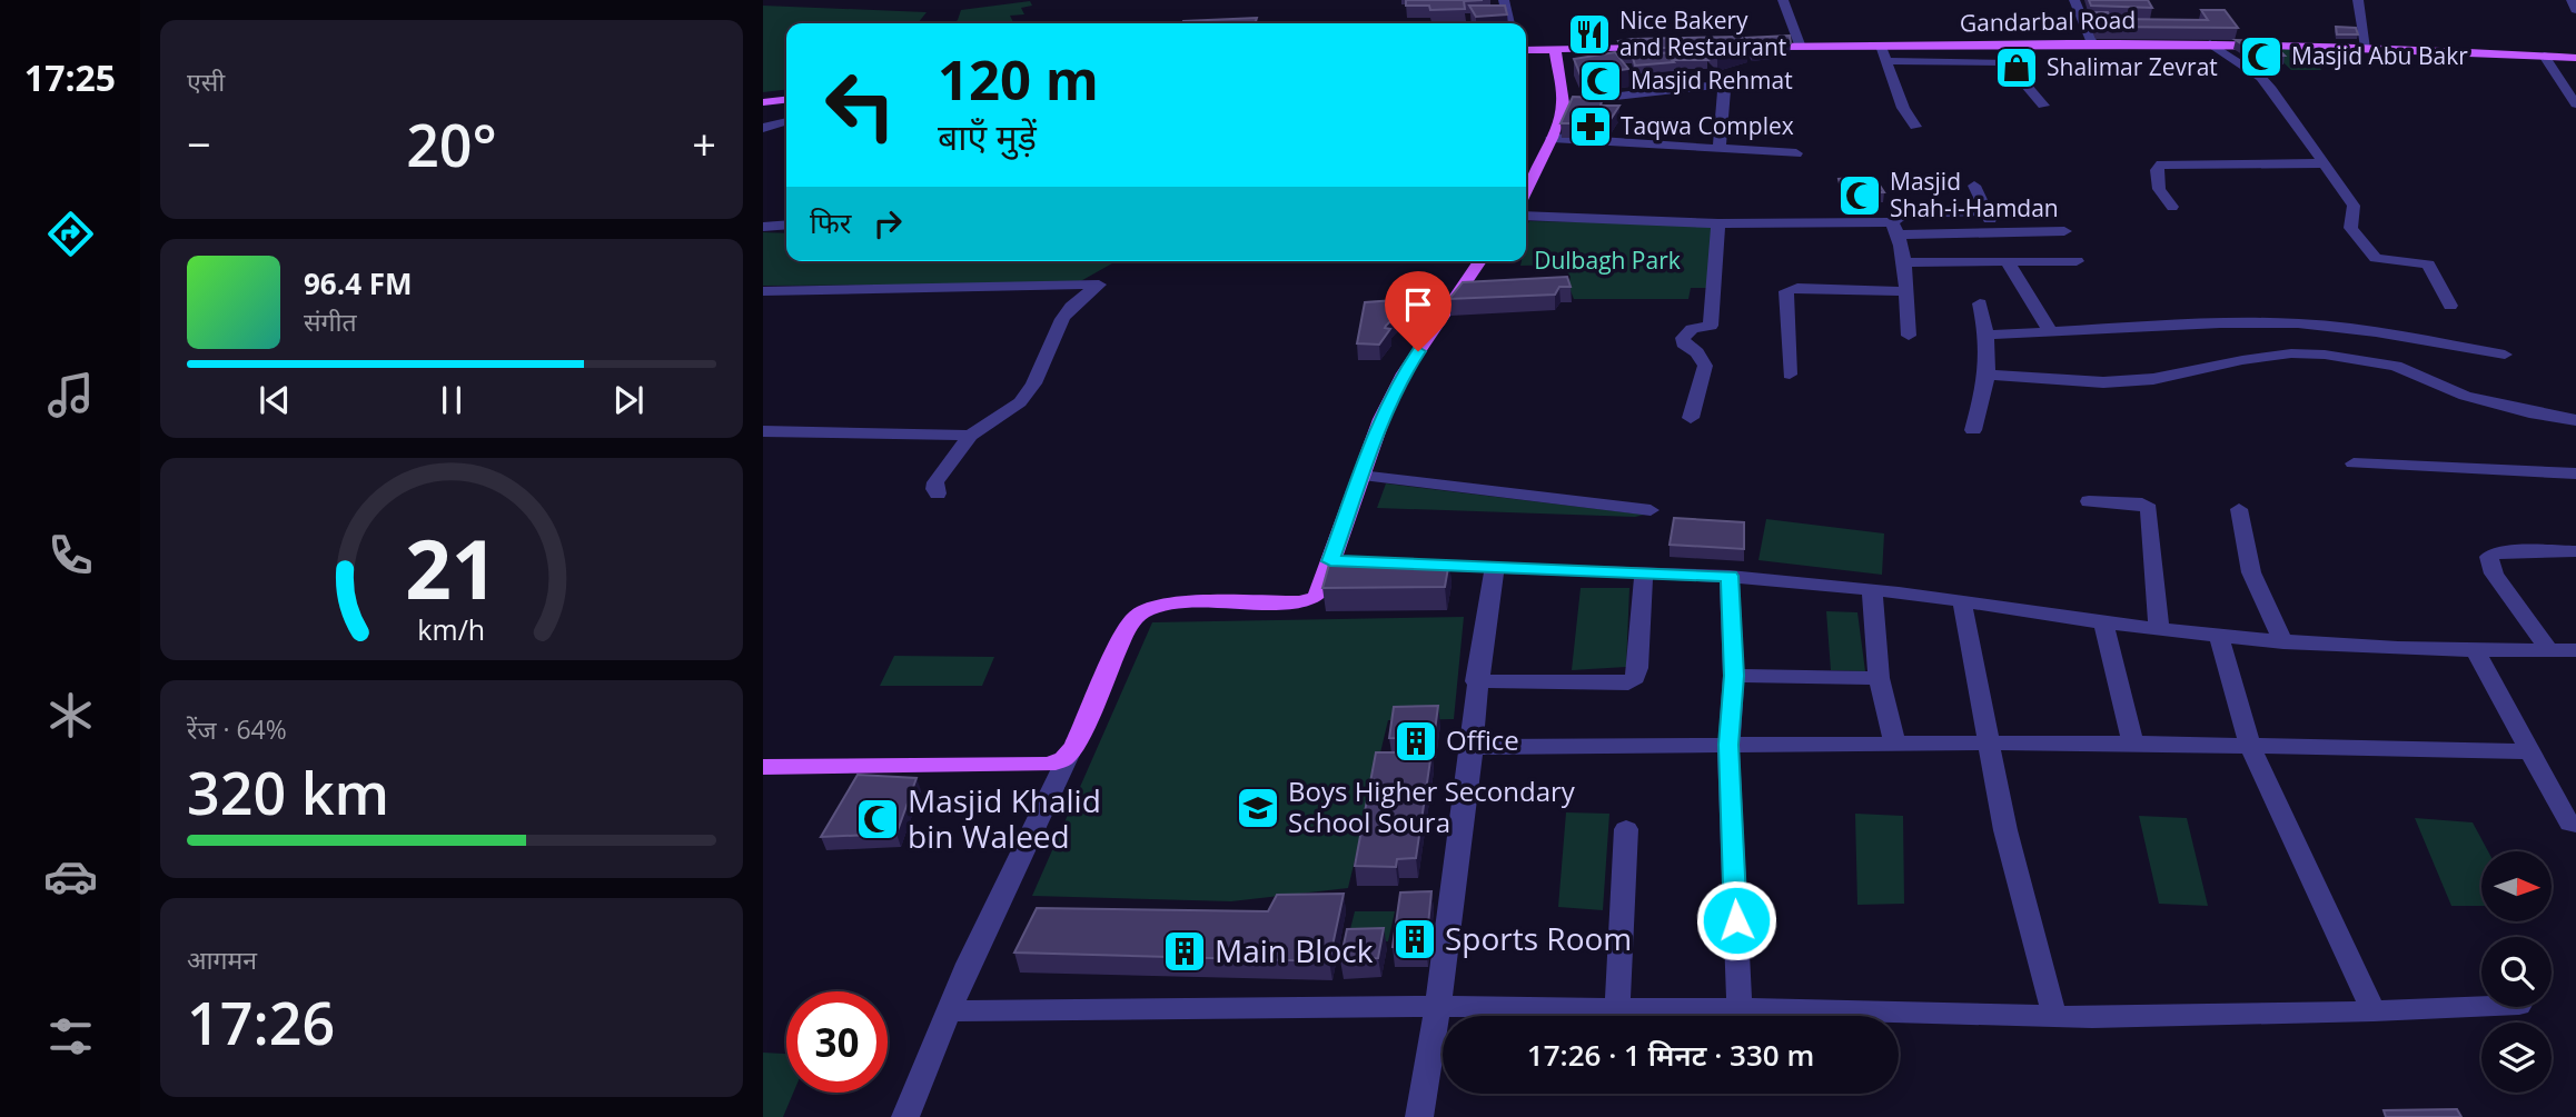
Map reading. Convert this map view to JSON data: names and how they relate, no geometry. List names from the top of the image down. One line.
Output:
{"streets":{"main road":["Gandarbal Road"]},"parks":["Dulbagh Park"],"places":{"restaurant":["Nice Bakery and Restaurant"],"mosque":["Masjid Abu Bakr","Masjid Rehmat","Masjid Shah-i-Hamdan","Masjid Khalid bin Waleed"],"shop":["Shalimar Zevrat"],"pharmacy":["Taqwa Complex"],"building":["Office","Sports Room","Main Block"],"school or university":["Boys Higher Secondary School Soura"]},"north":"right","page":{"tabs":"17:25","tile":["एसी",["रेंज · 64%","320 km"],["आगमन","17:26"]],"turn":["120 m","बाएँ मुड़ें"],"heat":["−","20°","+"],"then":"फिर","song":["96.4 FM","संगीत"],"limit":"30","trip":"17:26 · 1 मिनट · 330 m","gauge":["21","km/h"]}}
